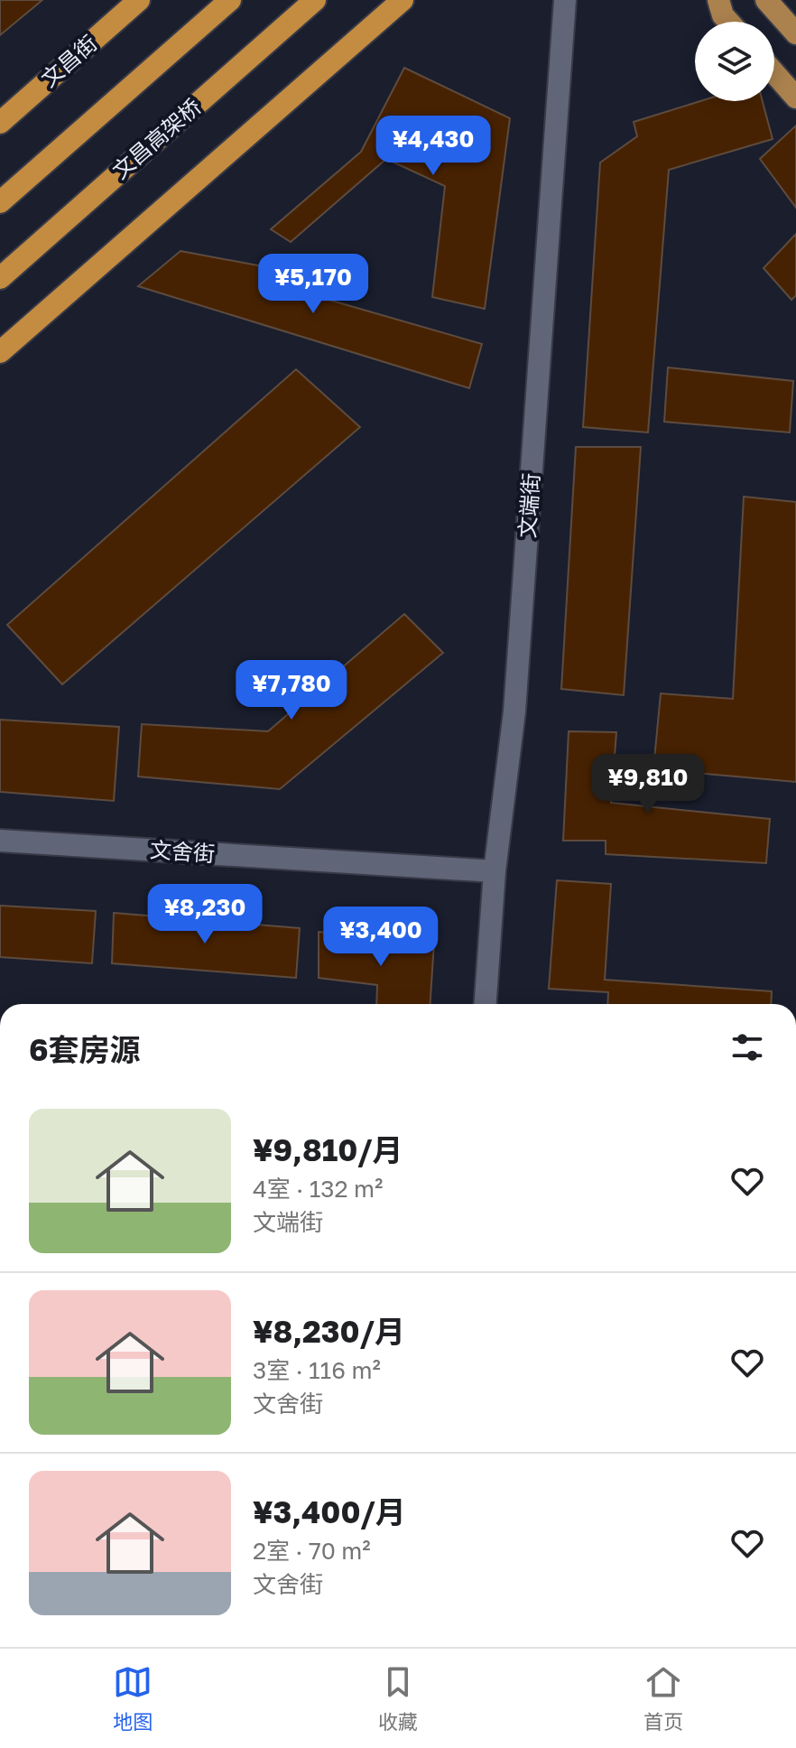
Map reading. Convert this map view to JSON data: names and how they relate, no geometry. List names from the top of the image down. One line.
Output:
{"streets":{"highway":["文昌街","文昌高架桥"],"street":["文端街","文舍街"]},"crossings":[["文端街","文舍街"]],"page":{"price":["¥4,430","¥5,170","¥7,780","¥9,810","¥8,230","¥3,400"],"heading":"6套房源","list":[{"name":"¥9,810/月","note":"4室 · 132 m² · 文端街"},{"name":"¥8,230/月","note":"3室 · 116 m² · 文舍街"},{"name":"¥3,400/月","note":"2室 · 70 m² · 文舍街"}],"tabs":["地图","收藏","首页"]}}
